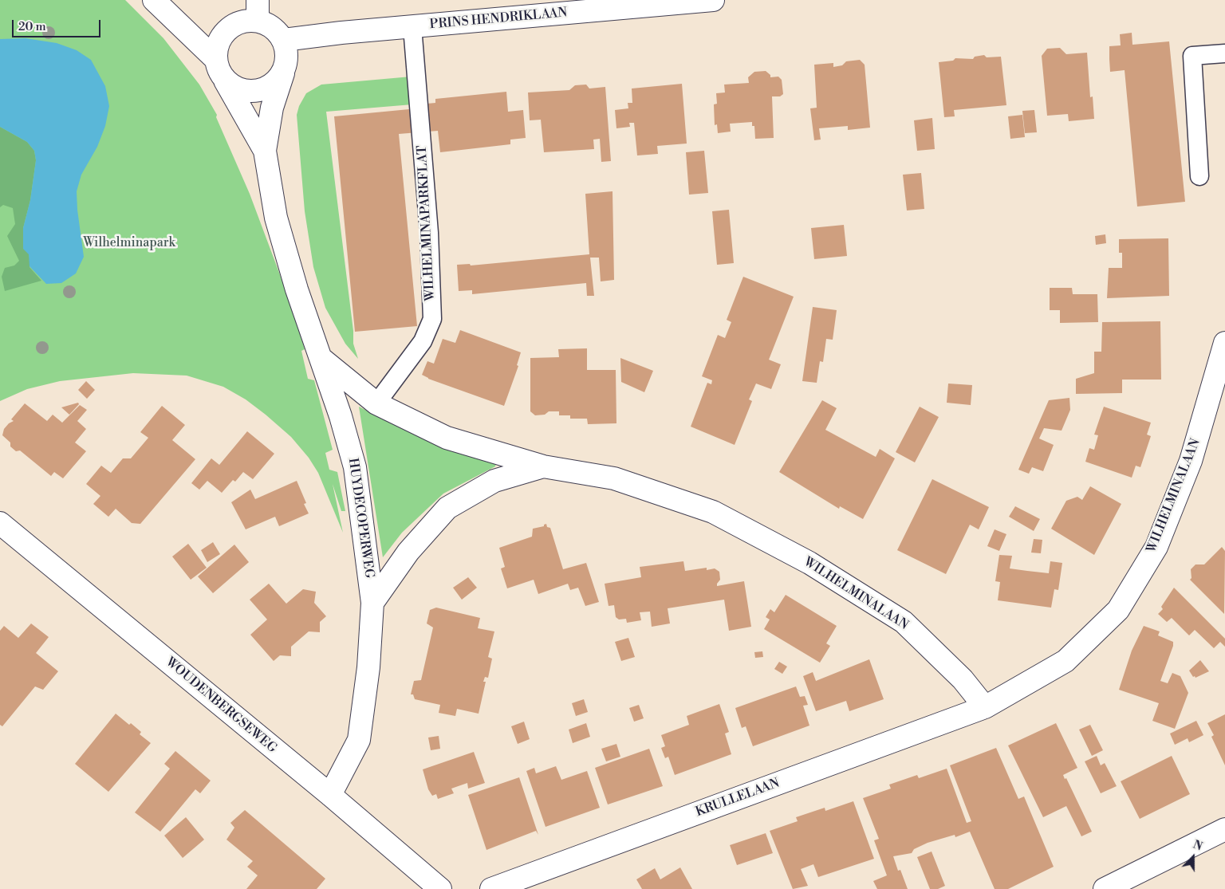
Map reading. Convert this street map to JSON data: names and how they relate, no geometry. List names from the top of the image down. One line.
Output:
{"streets":{"street":["PRINS HENDRIKLAAN","WILHELMINALAAN","HUYDECOPERWEG","WOUDENBERGSEWEG","KRULLELAAN"],"lane":["WILHELMINAPARKFLAT"]},"crossings":[["PRINS HENDRIKLAAN","WILHELMINAPARKFLAT"],["PRINS HENDRIKLAAN","HUYDECOPERWEG"],["WILHELMINAPARKFLAT","WILHELMINALAAN"],["WILHELMINALAAN","HUYDECOPERWEG"],["WILHELMINALAAN","KRULLELAAN"],["HUYDECOPERWEG","WOUDENBERGSEWEG"]],"parks":["Wilhelminapark"],"scale_bar":"20 m","north":"top"}
